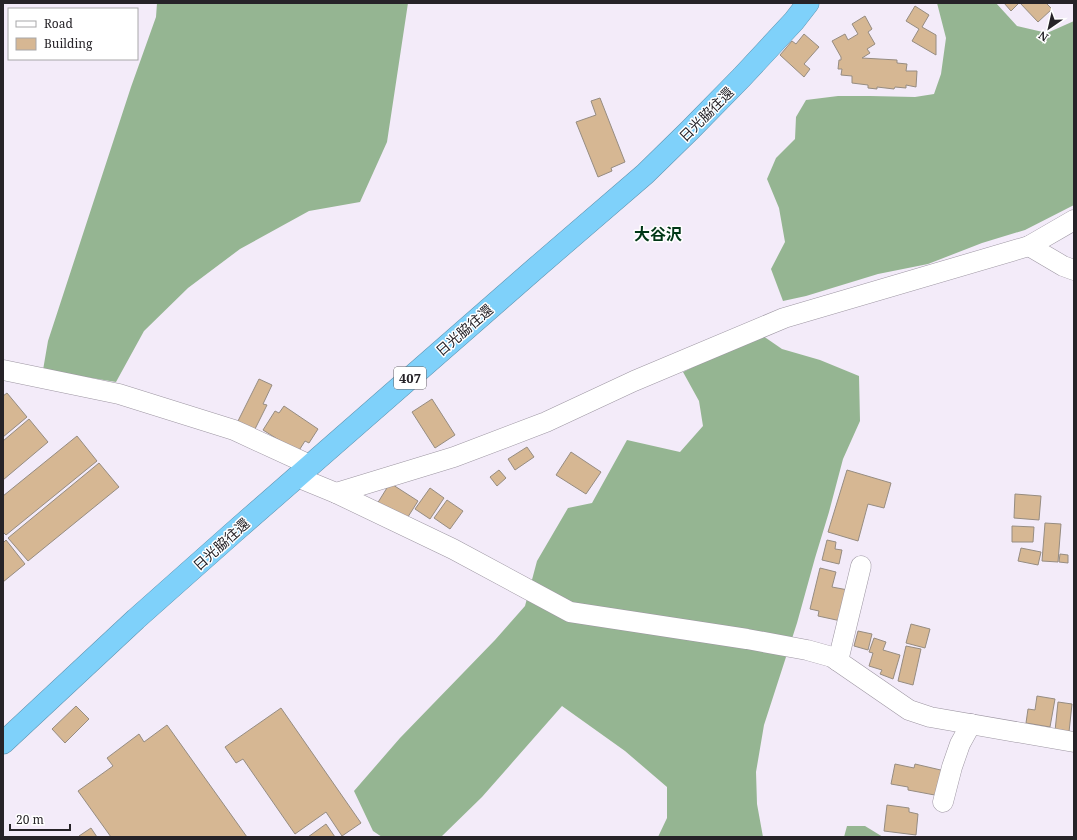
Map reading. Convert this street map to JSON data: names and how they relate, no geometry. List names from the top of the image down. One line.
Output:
{"streets":{"highway":["日光脇往還","407"]},"districts":["大谷沢"],"legend":["Road","Building"],"scale_bar":"20 m","north":"bottom left"}
